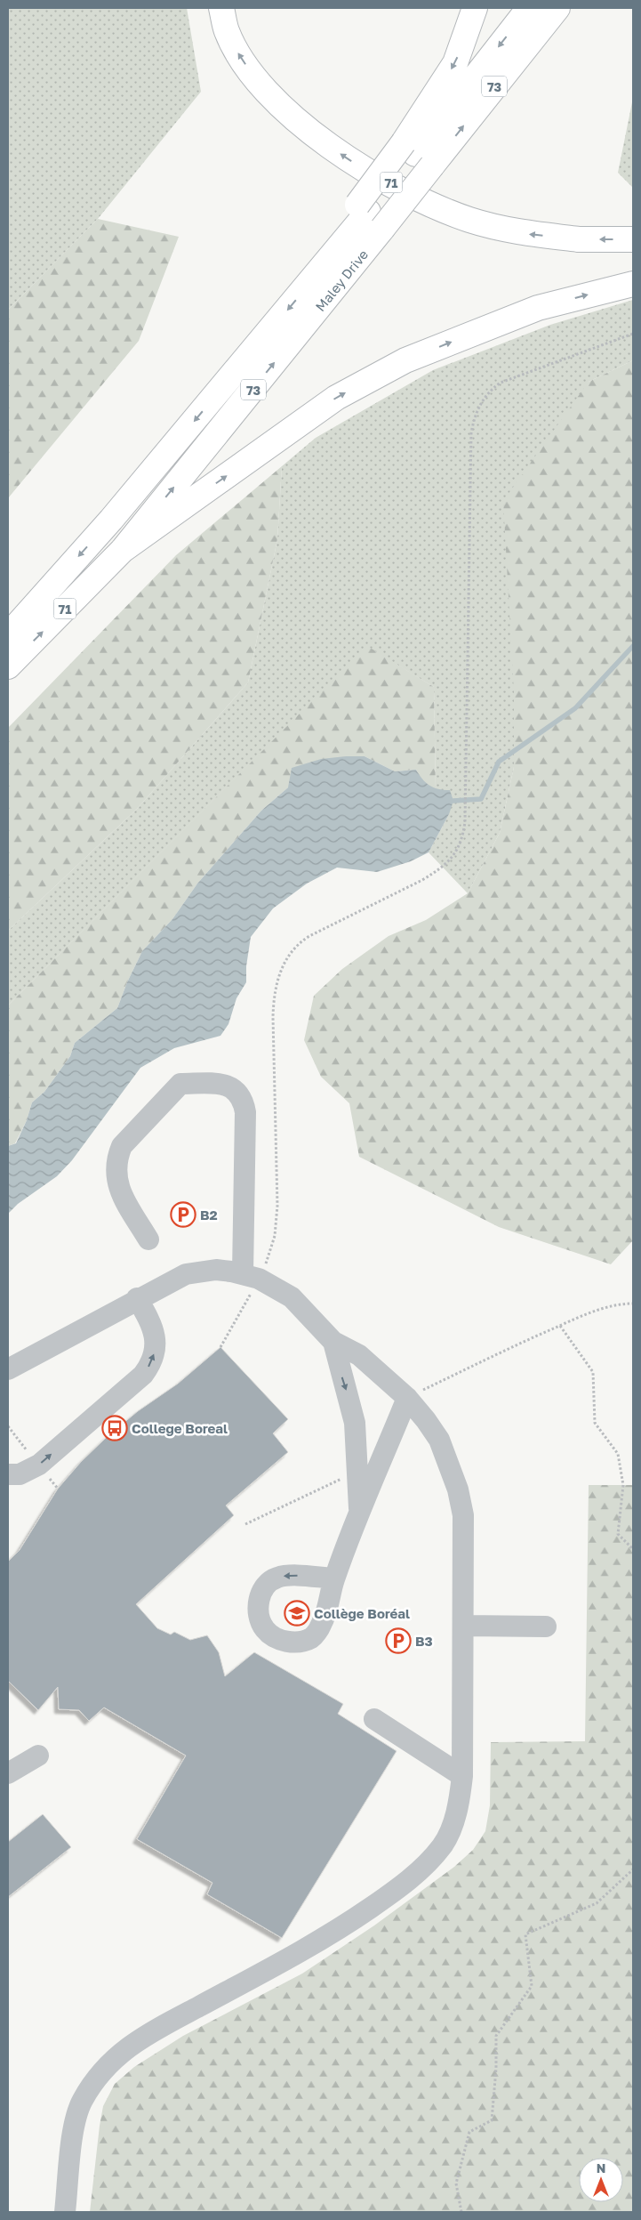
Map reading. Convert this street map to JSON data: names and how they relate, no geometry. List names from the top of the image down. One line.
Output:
{"streets":{"main road":["73","71","Maley Drive"]},"crossings":[["71","Maley Drive"]],"places":{"parking":["B2","B3"],"bus stop":["College Boreal"],"school or university":["Collège Boréal"]},"north":"top"}
